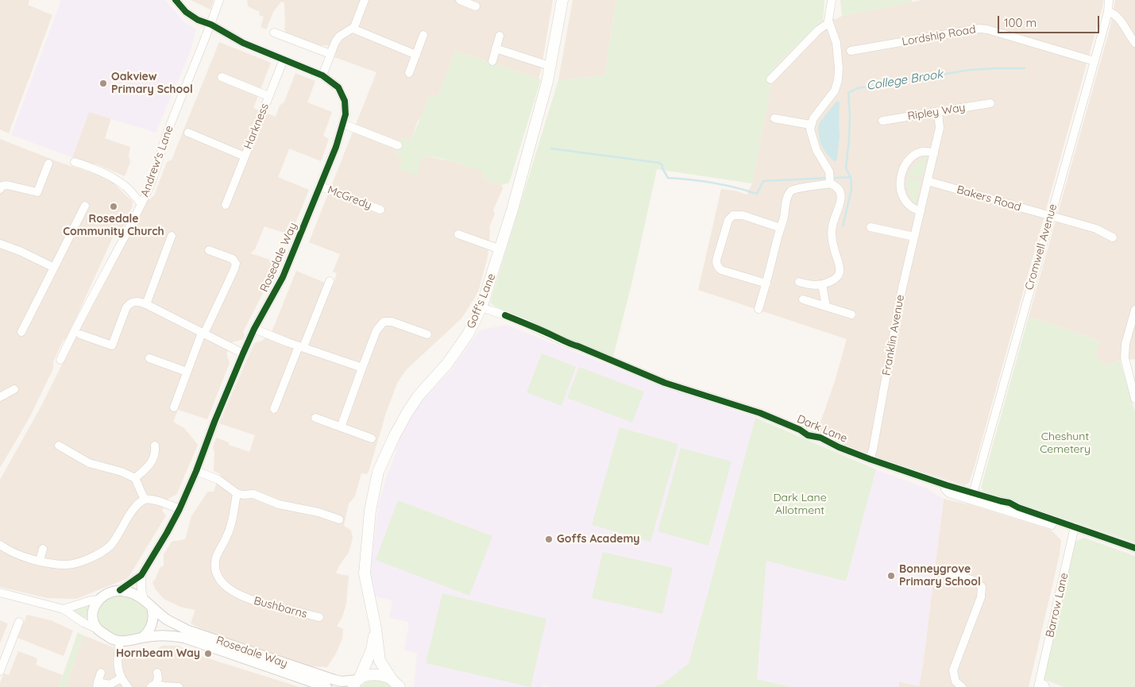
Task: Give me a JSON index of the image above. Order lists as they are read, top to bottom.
{
  "streets": {
    "main road": ["Goff's Lane"],
    "street": [
      "Lordship Road",
      "Ripley Way",
      "Harkness",
      "Andrew's Lane",
      "McGredy",
      "Bakers Road",
      "Cromwell Avenue",
      "Rosedale Way",
      "Franklin Avenue",
      "Dark Lane",
      "Barrow Lane",
      "Bushbarns"
    ]
  },
  "crossings": [
    ["Lordship Road", "Cromwell Avenue"],
    ["Ripley Way", "Franklin Avenue"],
    ["Harkness", "Rosedale Way"],
    ["Andrew's Lane", "Rosedale Way"],
    ["McGredy", "Rosedale Way"],
    ["Bakers Road", "Cromwell Avenue"],
    ["Bakers Road", "Franklin Avenue"],
    ["Cromwell Avenue", "Dark Lane"],
    ["Rosedale Way", "Goff's Lane"],
    ["Goff's Lane", "Dark Lane"],
    ["Franklin Avenue", "Dark Lane"],
    ["Dark Lane", "Barrow Lane"]
  ],
  "water": ["College Brook"],
  "parks": ["Cheshunt Cemetery", "Dark Lane Allotment"],
  "places": [
    "Oakview Primary School",
    "Rosedale Community Church",
    "Goffs Academy",
    "Bonneygrove Primary School",
    "Hornbeam Way"
  ],
  "scale_bar": "100 m"
}
